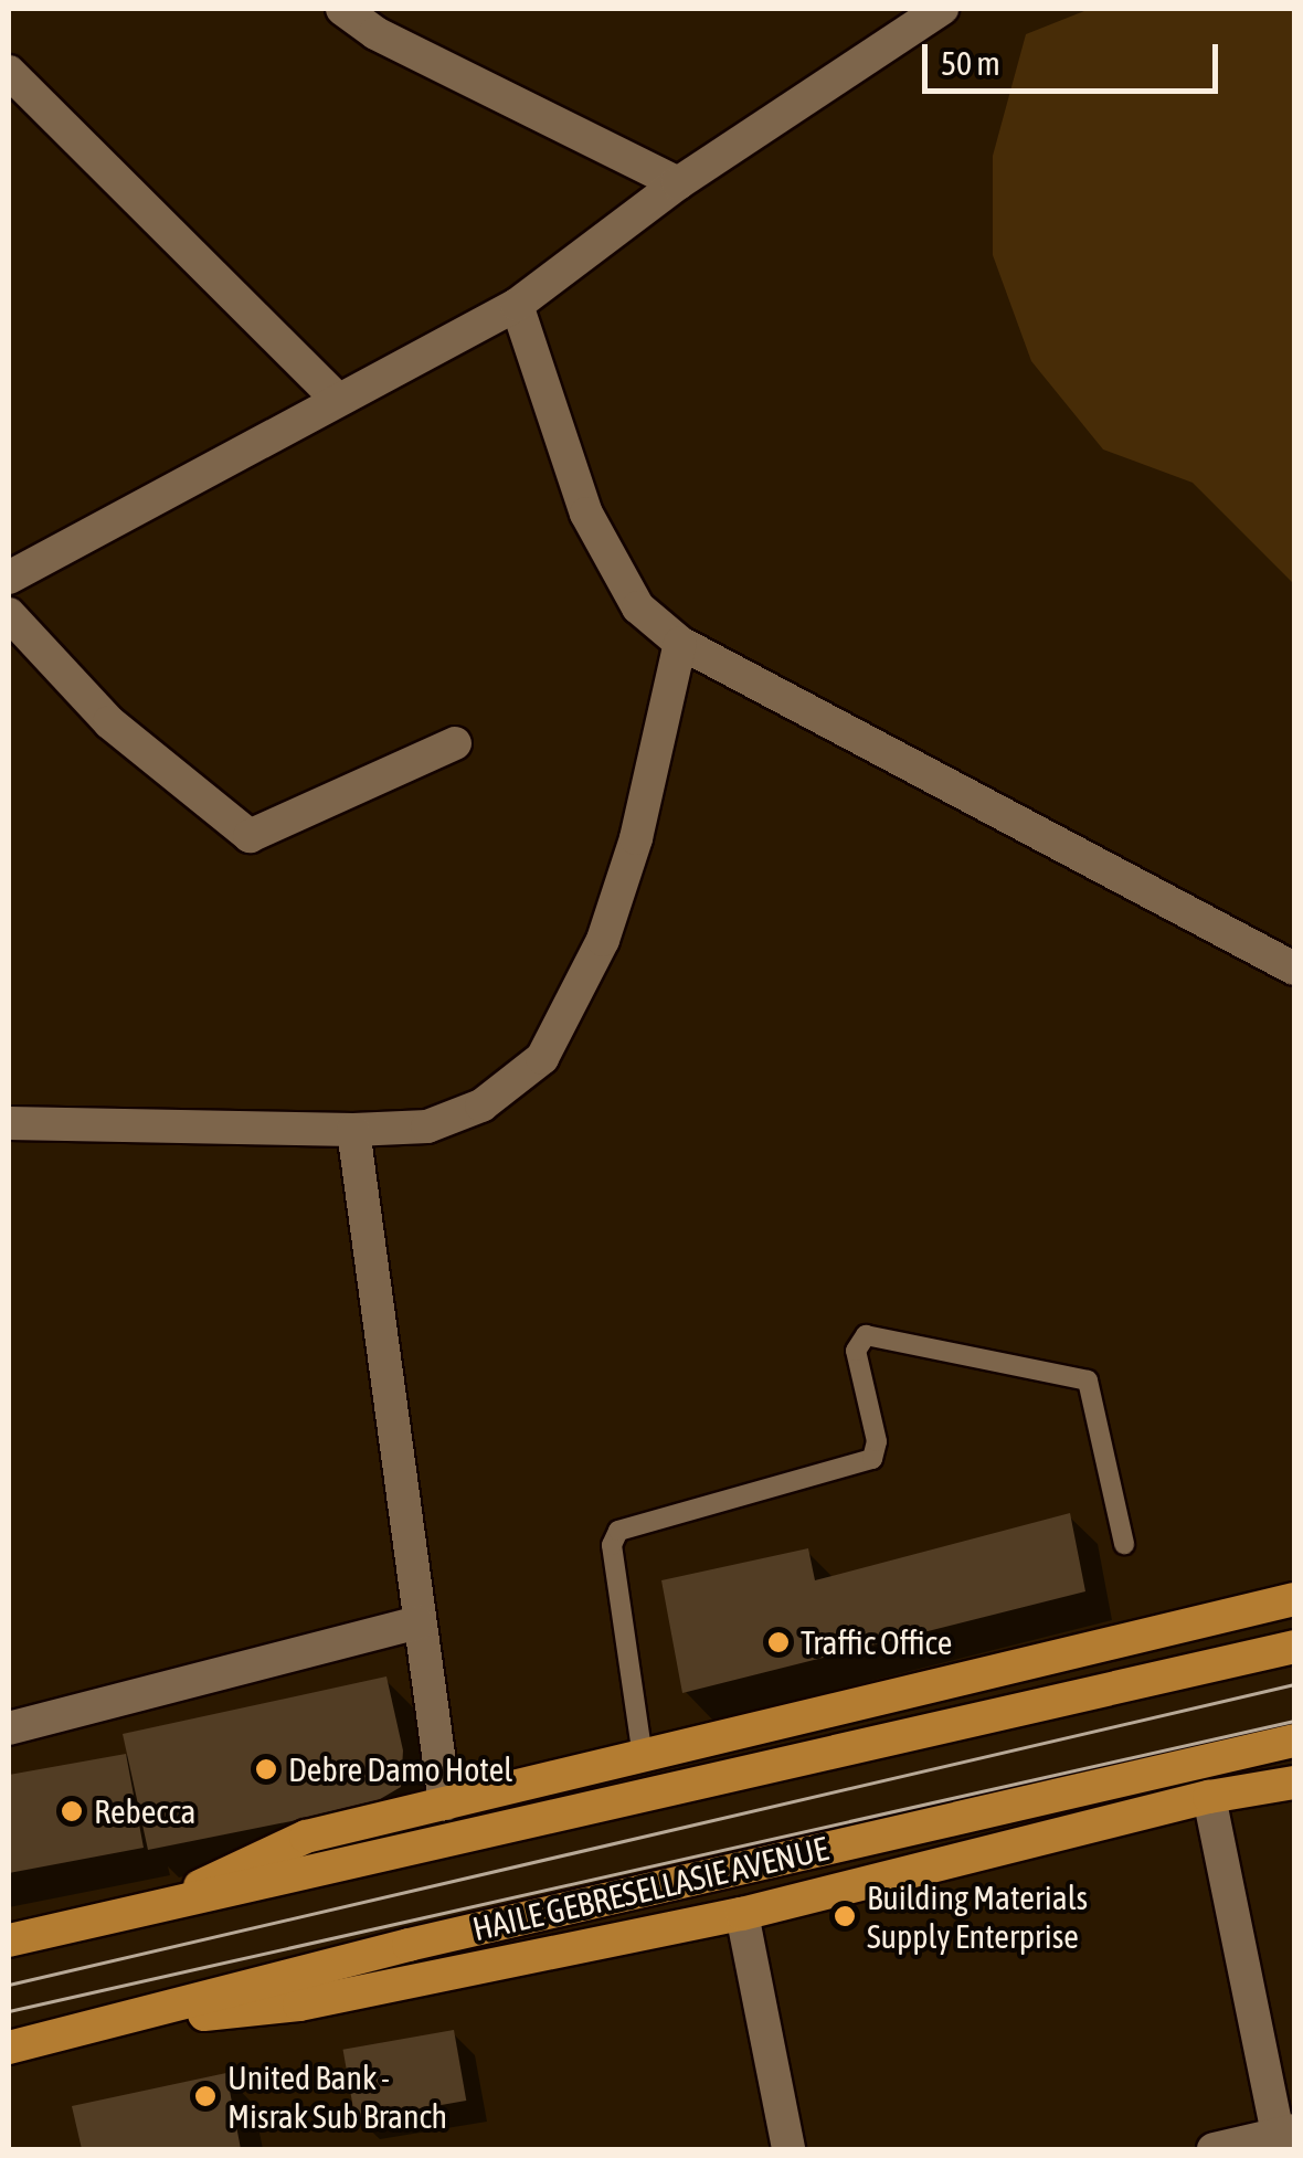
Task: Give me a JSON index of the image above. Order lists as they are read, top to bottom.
{
  "streets": {
    "main road": ["HAILE GEBRESELLASIE AVENUE"]
  },
  "places": [
    "Traffic Office",
    "Debre Damo Hotel",
    "Rebecca",
    "Building Materials Supply Enterprise",
    "United Bank - Misrak Sub Branch"
  ],
  "scale_bar": "50 m"
}
